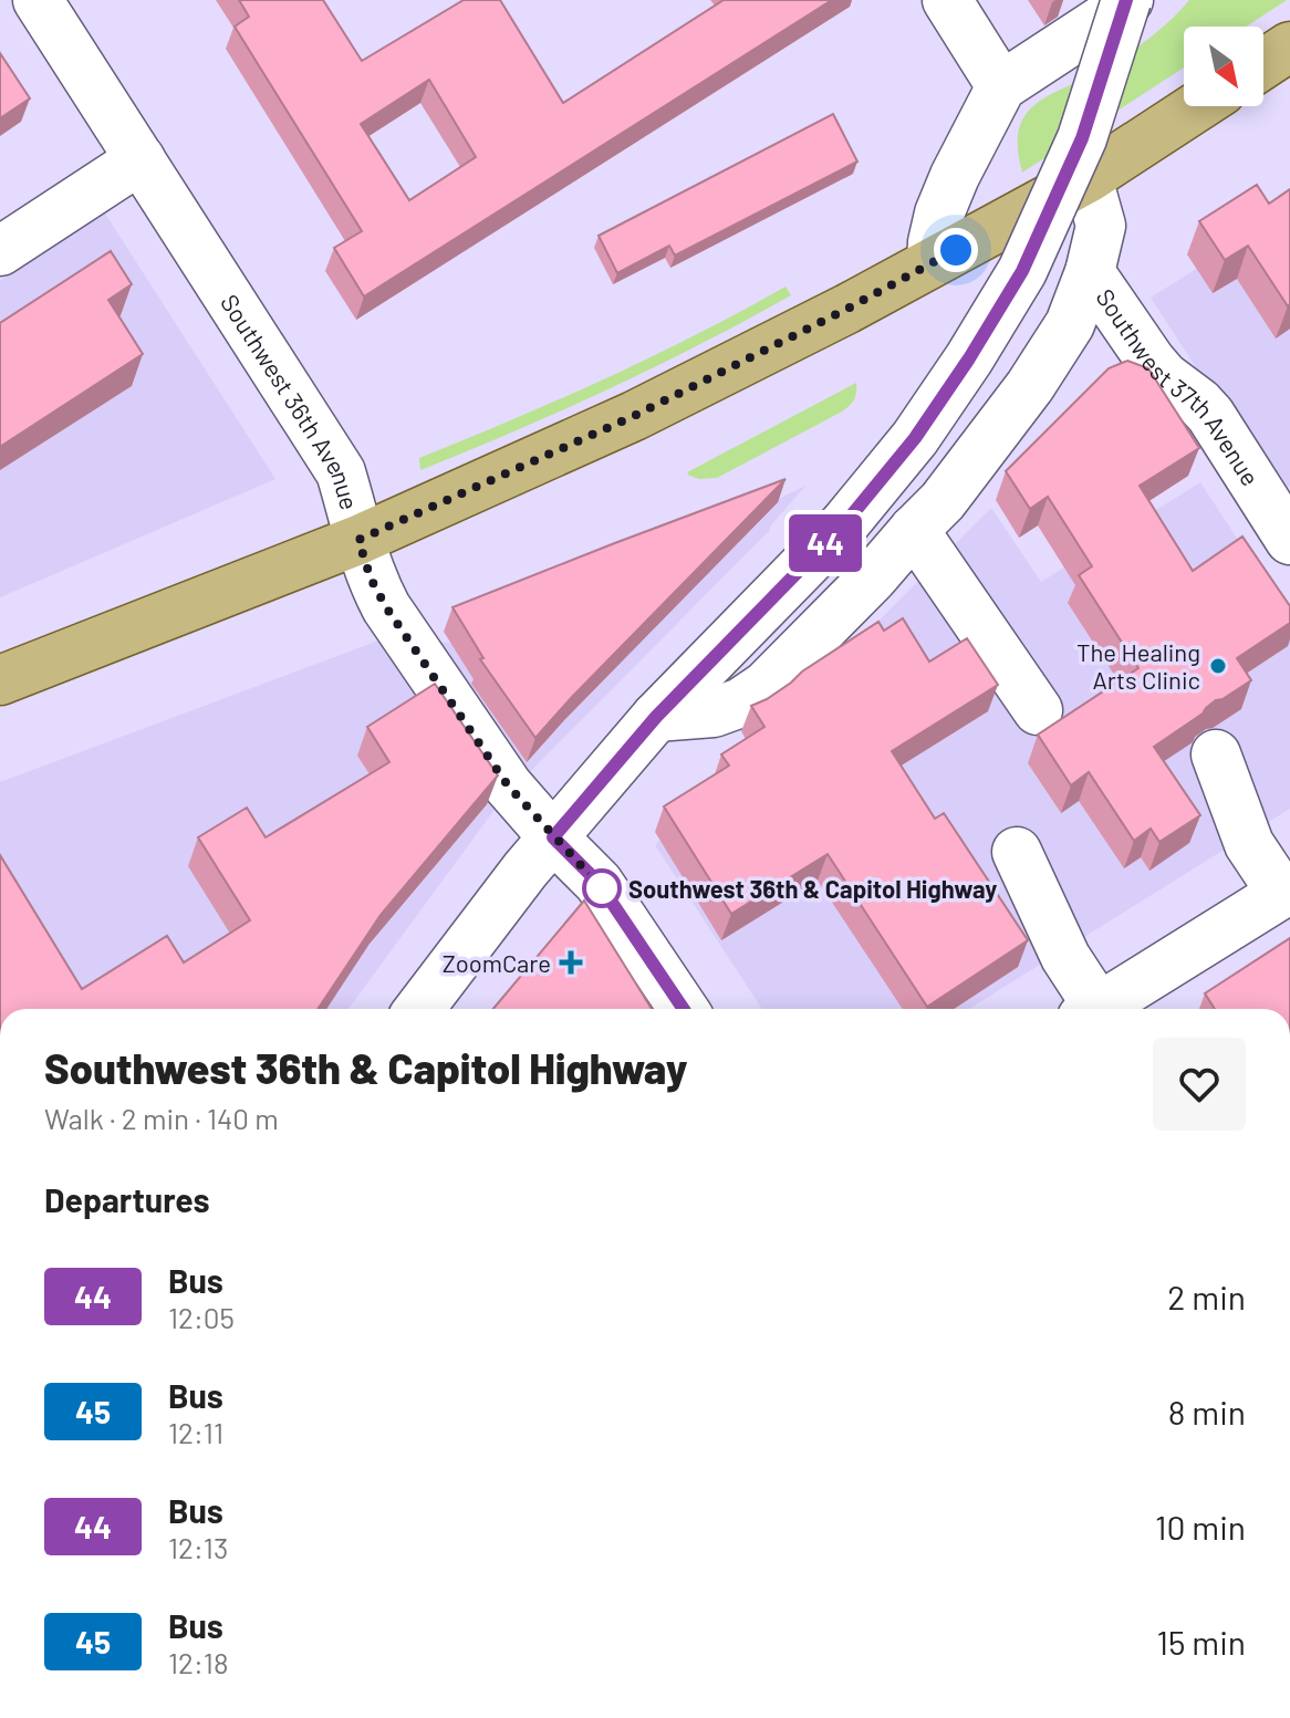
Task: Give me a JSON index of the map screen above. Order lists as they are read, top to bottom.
{
  "streets": {
    "street": ["Southwest 37th Avenue", "Southwest 36th Avenue"]
  },
  "places": {
    "other": ["The Healing Arts Clinic", "Southwest 36th & Capitol Highway"],
    "health": ["ZoomCare"]
  },
  "lines": ["bus line 44"],
  "north": "bottom right",
  "page": {
    "on_map": "44",
    "heading": [
      ["Southwest 36th & Capitol Highway", "Walk · 2 min · 140 m"],
      "Departures"
    ],
    "list": [
      {
        "mark": "44",
        "name": "Bus",
        "note": "12:05",
        "value": "2 min"
      },
      {
        "mark": "45",
        "name": "Bus",
        "note": "12:11",
        "value": "8 min"
      },
      {
        "mark": "44",
        "name": "Bus",
        "note": "12:13",
        "value": "10 min"
      },
      {
        "mark": "45",
        "name": "Bus",
        "note": "12:18",
        "value": "15 min"
      }
    ]
  }
}
